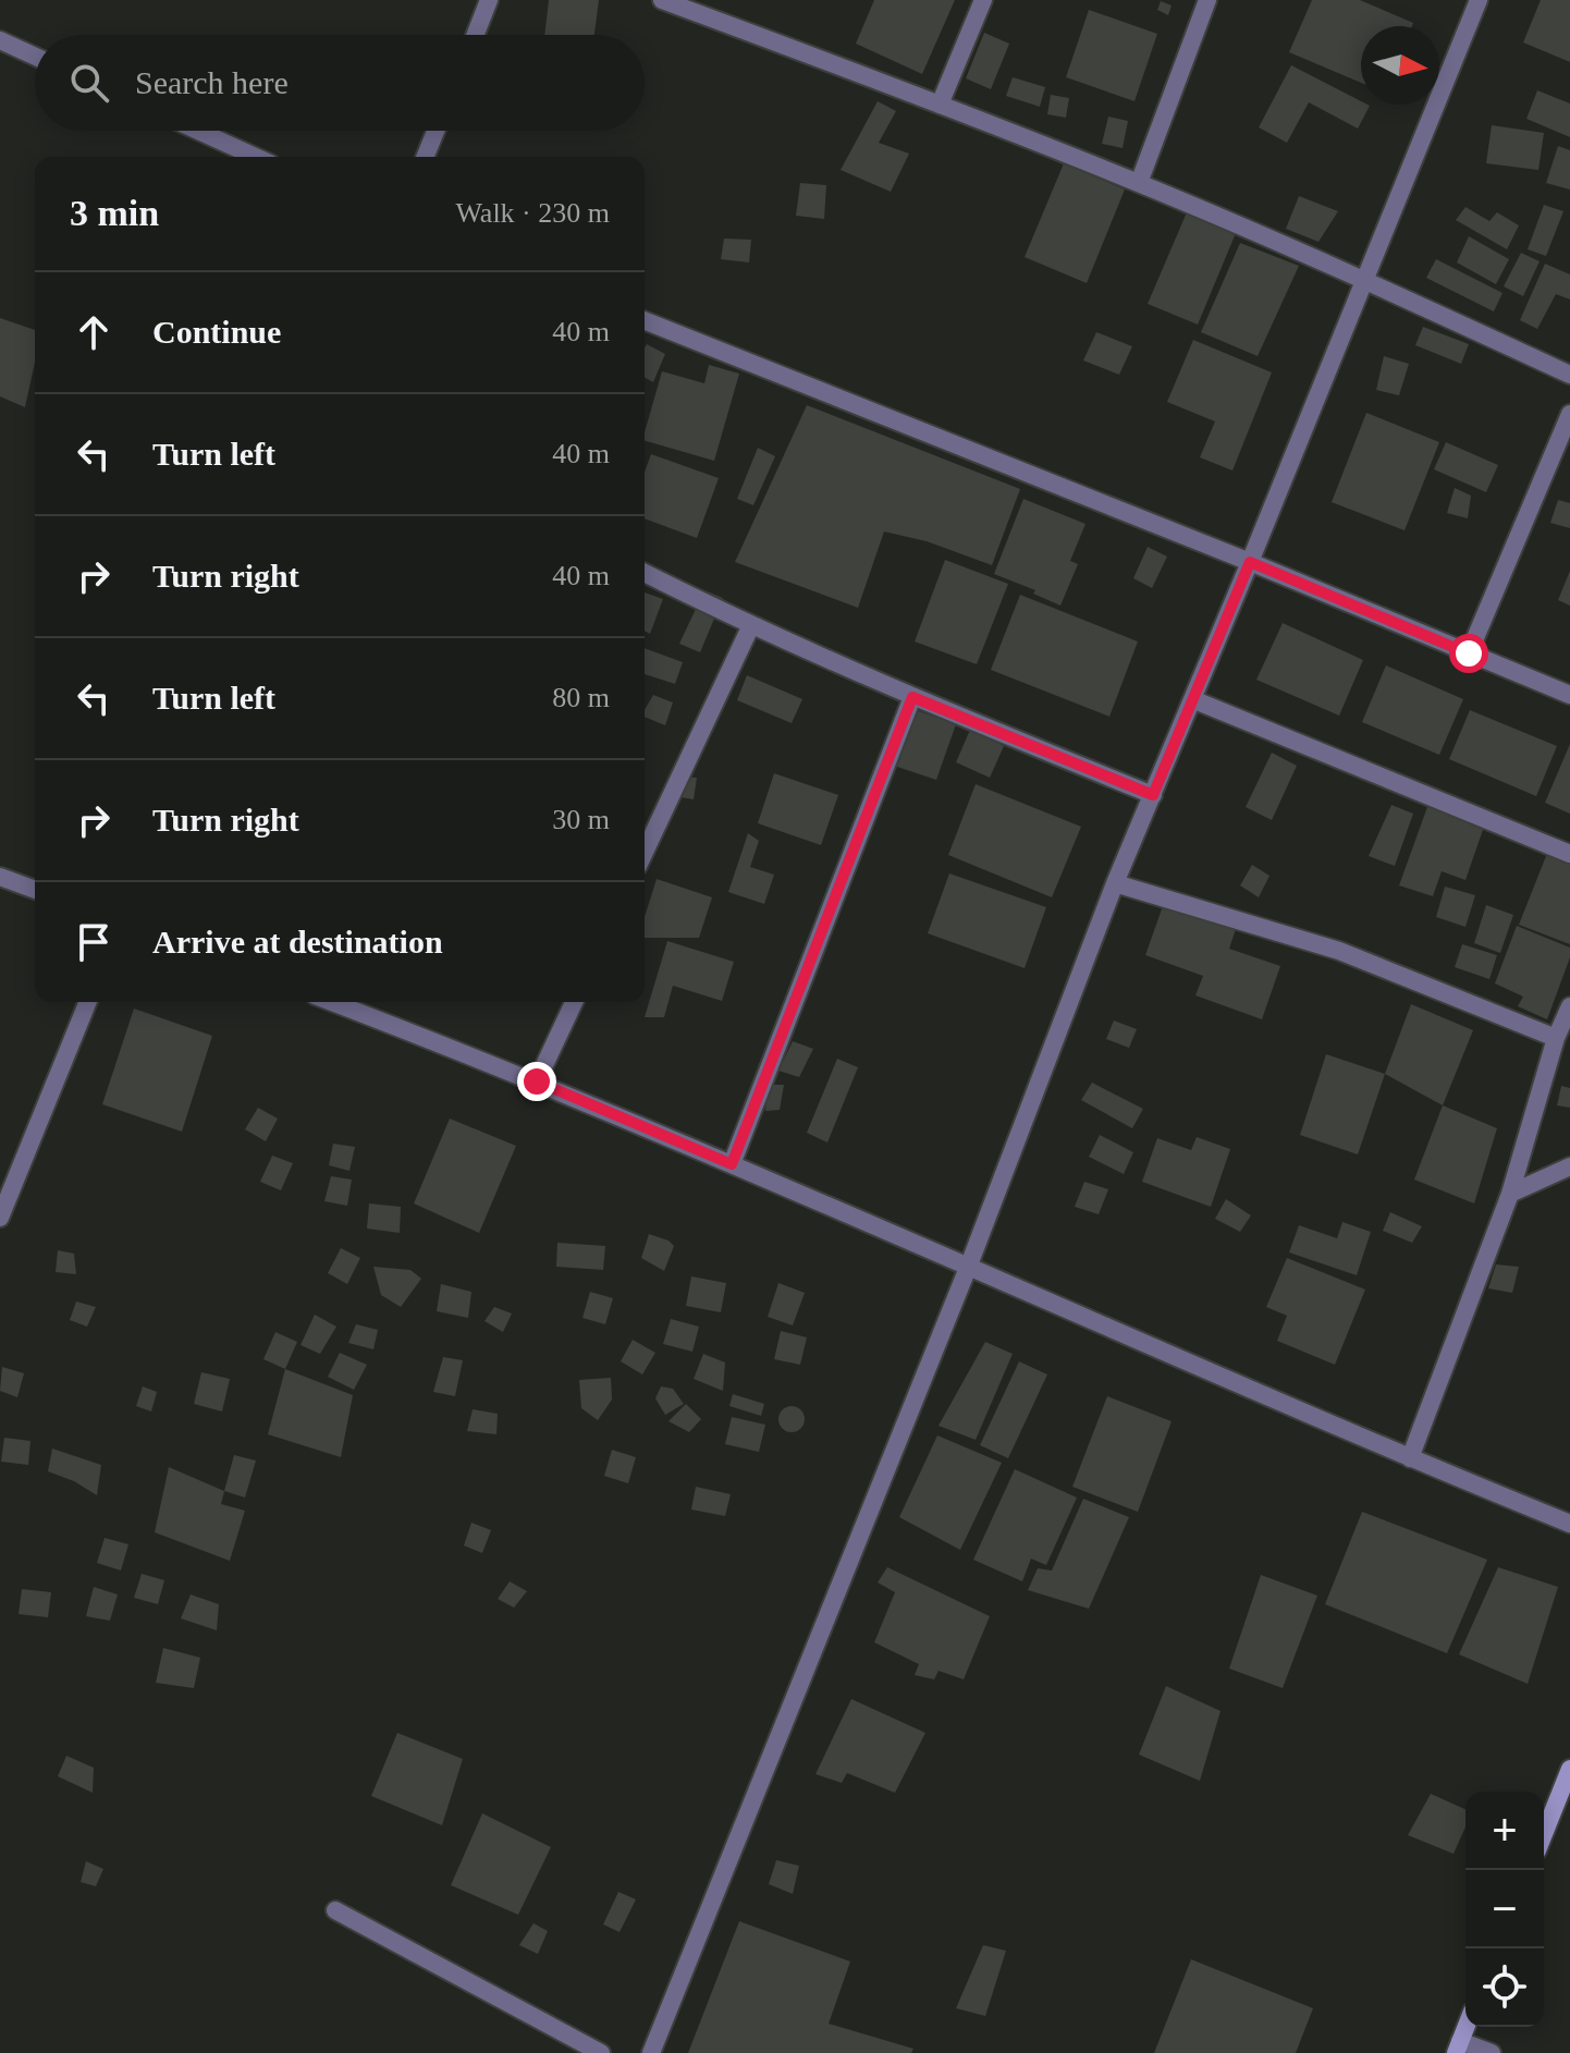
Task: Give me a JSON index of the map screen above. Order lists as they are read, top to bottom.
{
  "north": "right",
  "page": {
    "search": "Search here",
    "heading": ["3 min", "Walk · 230 m"],
    "list": [
      ["Continue", "40 m"],
      ["Turn left", "40 m"],
      ["Turn right", "40 m"],
      ["Turn left", "80 m"],
      ["Turn right", "30 m"],
      "Arrive at destination"
    ],
    "map_buttons": ["+", "−"]
  }
}
